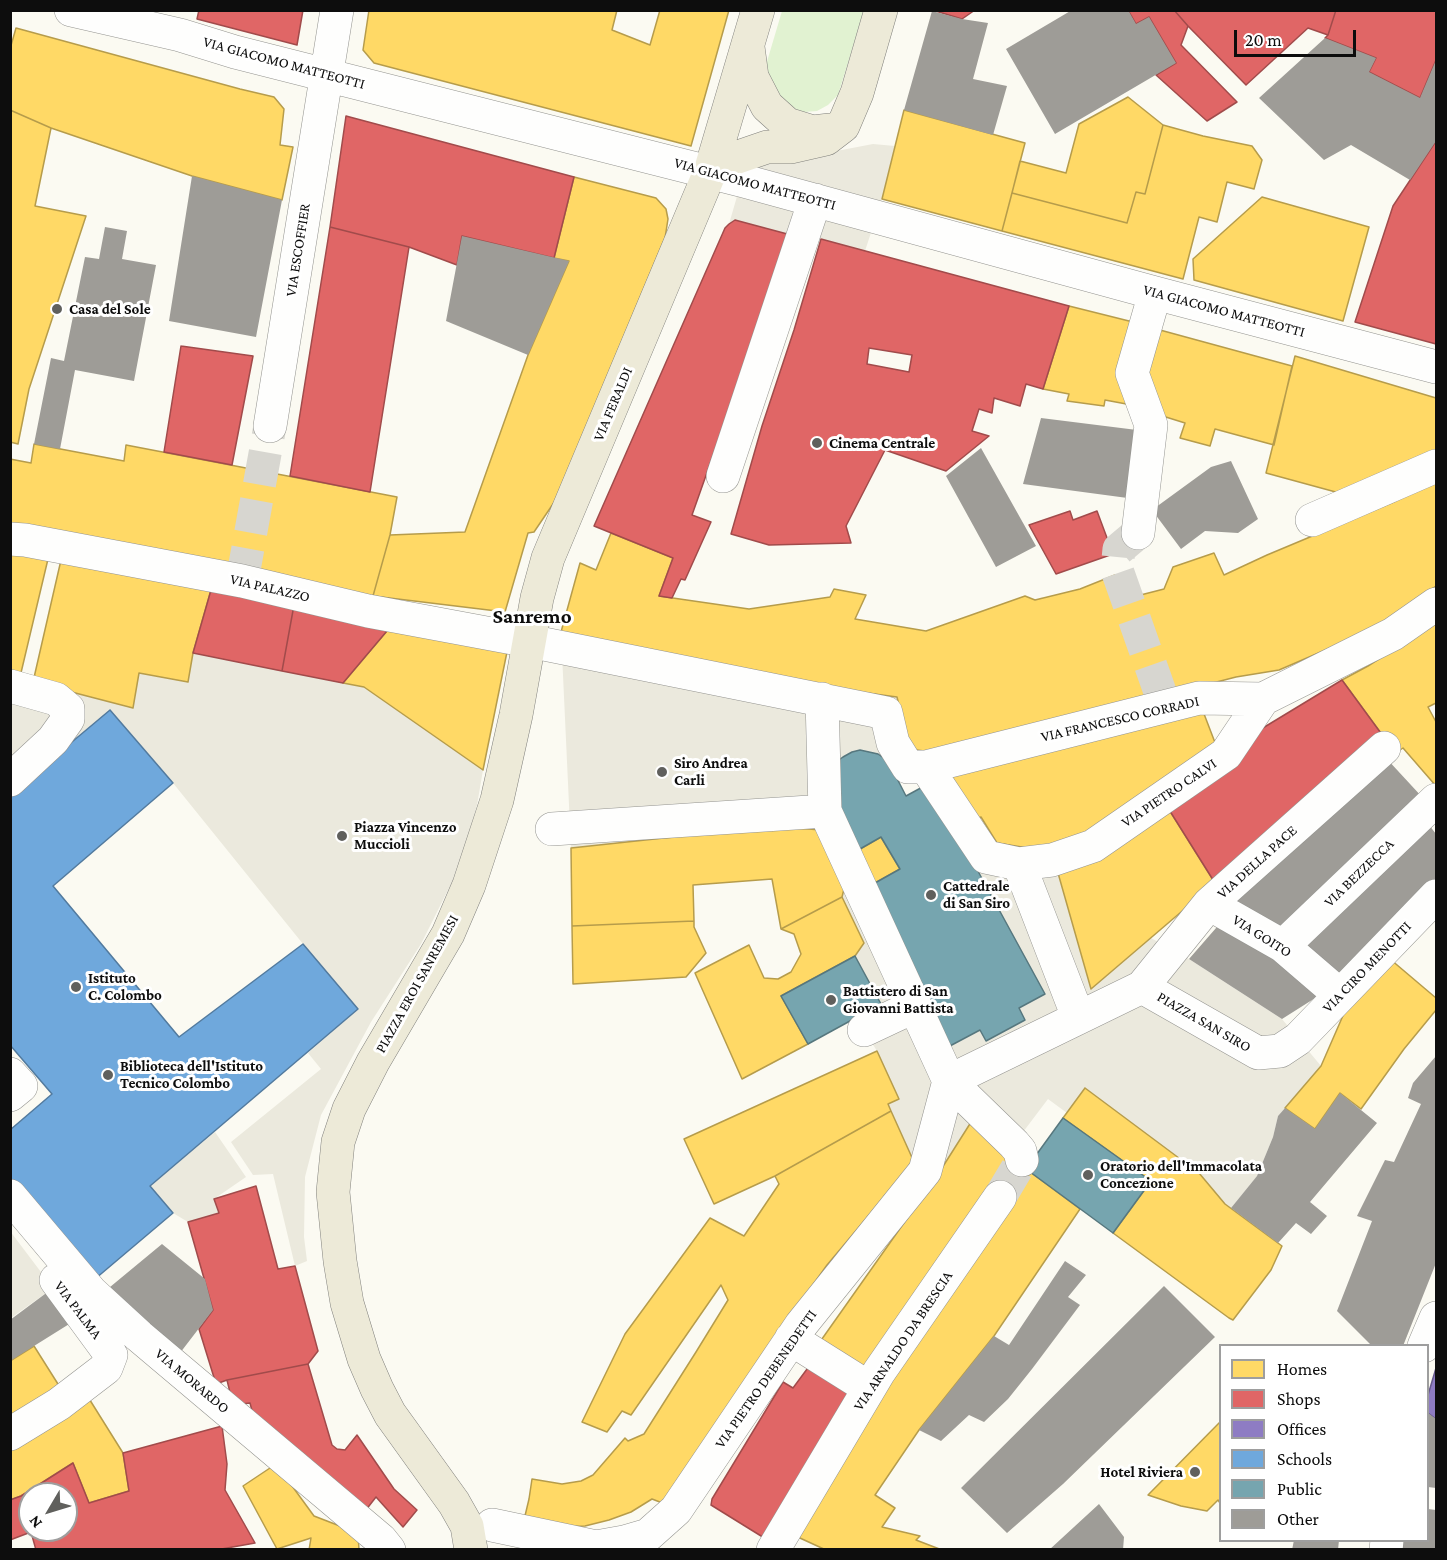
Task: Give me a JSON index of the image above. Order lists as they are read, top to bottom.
{
  "streets": {
    "main road": ["VIA FERALDI", "PIAZZA EROI SANREMESI"],
    "street": [
      "VIA GIACOMO MATTEOTTI",
      "VIA ESCOFFIER",
      "VIA PALAZZO",
      "VIA FRANCESCO CORRADI",
      "VIA PIETRO CALVI",
      "VIA DELLA PACE",
      "VIA BEZZECCA",
      "VIA GOITO",
      "VIA CIRO MENOTTI",
      "PIAZZA SAN SIRO",
      "VIA PALMA",
      "VIA ARNALDO DA BRESCIA",
      "VIA PIETRO DEBENEDETTI",
      "VIA MORARDO"
    ]
  },
  "crossings": [
    ["VIA GIACOMO MATTEOTTI", "VIA ESCOFFIER"],
    ["VIA GIACOMO MATTEOTTI", "VIA FERALDI"],
    ["VIA FERALDI", "VIA PALAZZO"],
    ["VIA FERALDI", "PIAZZA EROI SANREMESI"],
    ["VIA PALAZZO", "PIAZZA EROI SANREMESI"],
    ["VIA FRANCESCO CORRADI", "VIA PIETRO CALVI"],
    ["VIA DELLA PACE", "VIA GOITO"],
    ["VIA DELLA PACE", "PIAZZA SAN SIRO"],
    ["VIA BEZZECCA", "VIA GOITO"],
    ["VIA GOITO", "VIA CIRO MENOTTI"],
    ["VIA CIRO MENOTTI", "PIAZZA SAN SIRO"],
    ["PIAZZA EROI SANREMESI", "VIA PIETRO DEBENEDETTI"],
    ["PIAZZA SAN SIRO", "VIA PIETRO DEBENEDETTI"]
  ],
  "districts": ["Sanremo"],
  "places": [
    "Casa del Sole",
    "Cinema Centrale",
    "Siro Andrea Carli",
    "Piazza Vincenzo Muccioli",
    "Cattedrale di San Siro",
    "Istituto C. Colombo",
    "Battistero di San Giovanni Battista",
    "Biblioteca dell'Istituto Tecnico Colombo",
    "Oratorio dell'Immacolata Concezione",
    "Hotel Riviera"
  ],
  "legend": [
    "Homes",
    "Shops",
    "Offices",
    "Schools",
    "Public",
    "Other"
  ],
  "scale_bar": "20 m",
  "north": "bottom left"
}
